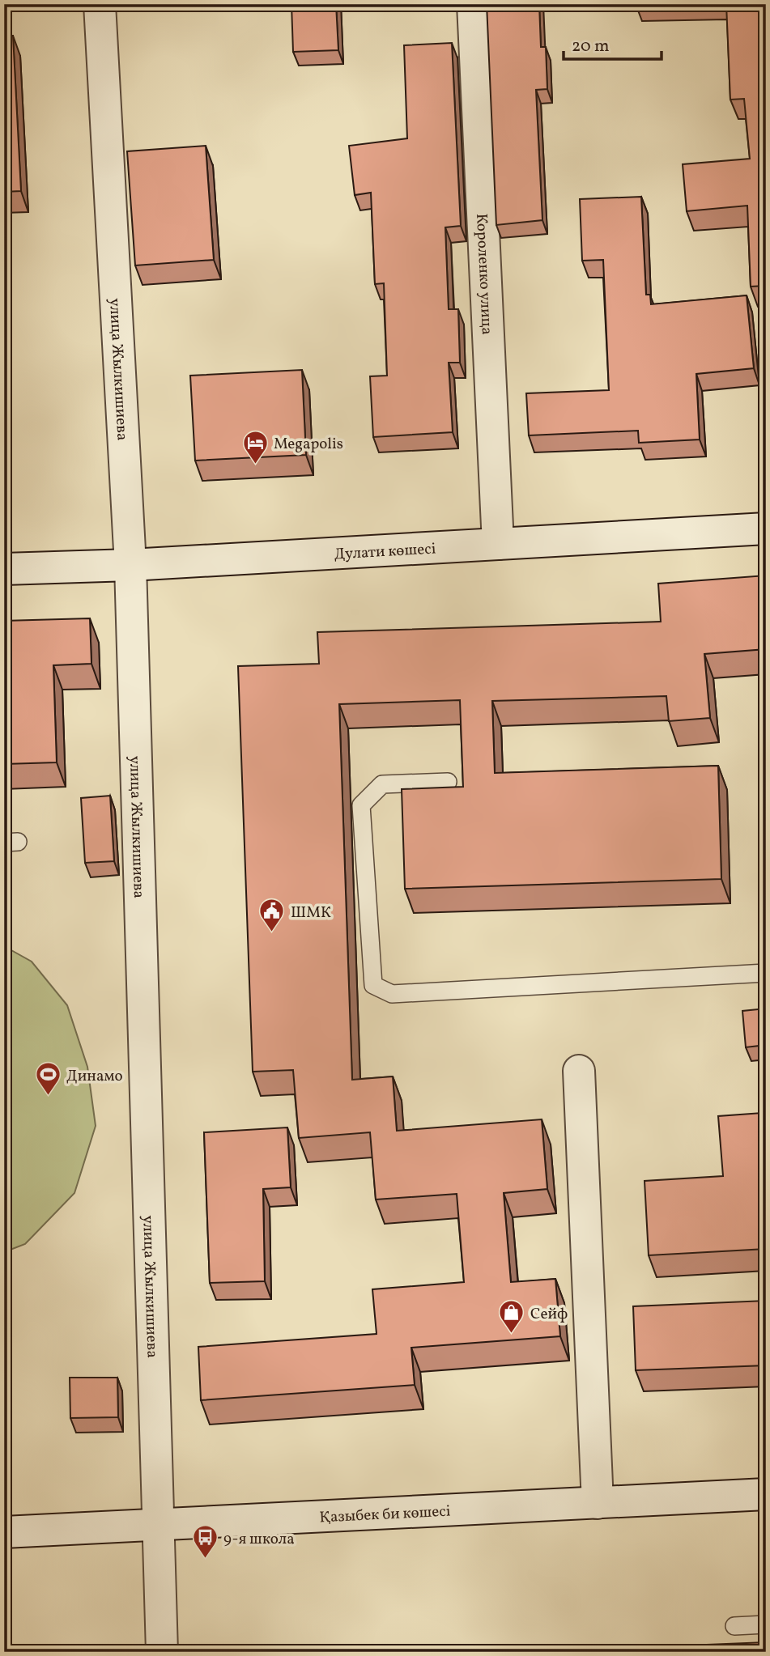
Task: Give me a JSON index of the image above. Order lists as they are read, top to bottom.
{
  "streets": {
    "street": [
      "Короленко улица",
      "улица Жылкишиева",
      "Дулати көшесі",
      "Қазыбек би көшесі"
    ]
  },
  "crossings": [
    ["Короленко улица", "Дулати көшесі"],
    ["улица Жылкишиева", "Дулати көшесі"],
    ["улица Жылкишиева", "Қазыбек би көшесі"]
  ],
  "places": {
    "hotel": ["Megapolis"],
    "public building": ["ШМК"],
    "sports": ["Динамо"],
    "shop": ["Сейф"],
    "bus stop": ["9-я школа"]
  },
  "scale_bar": "20 m"
}
